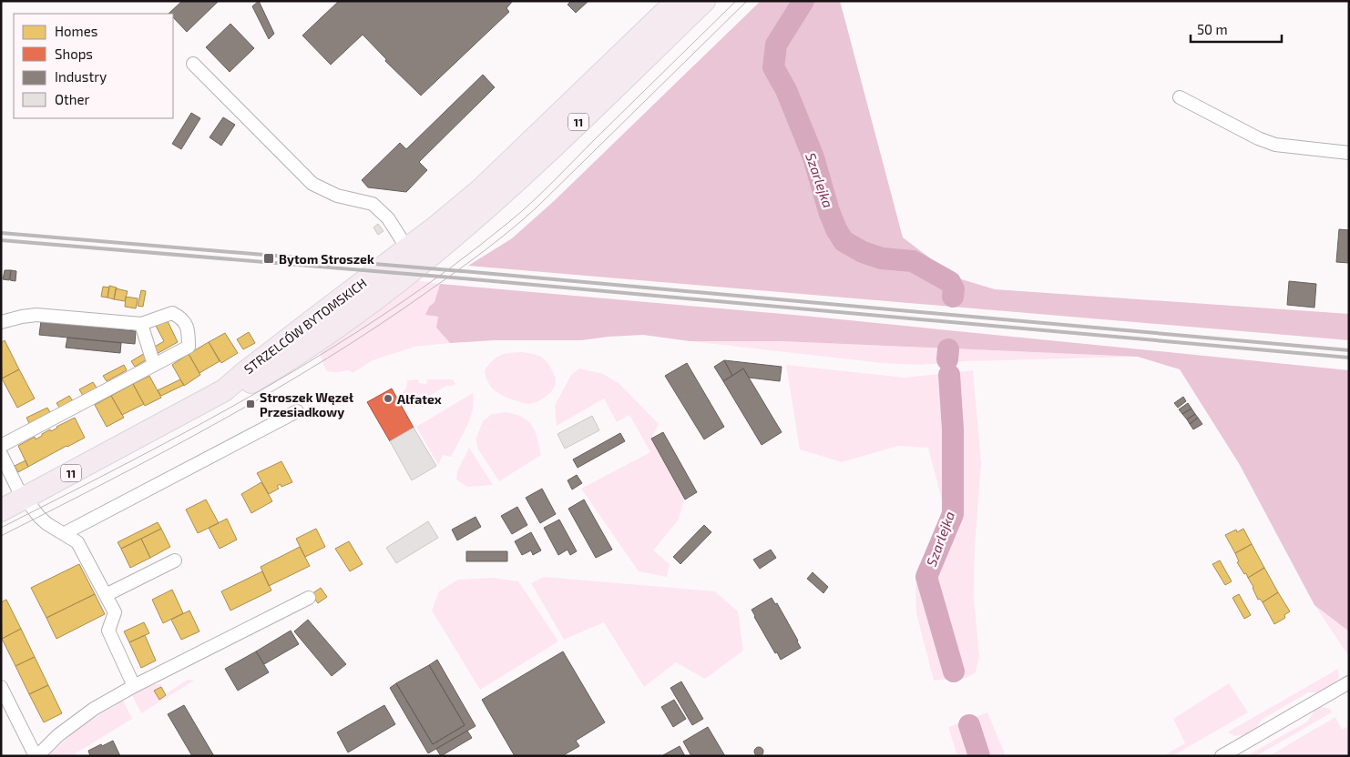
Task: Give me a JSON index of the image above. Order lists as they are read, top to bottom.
{
  "streets": {
    "highway": ["11", "STRZELCÓW BYTOMSKICH"]
  },
  "crossings": [
    ["11", "STRZELCÓW BYTOMSKICH"]
  ],
  "water": ["Szarlejka"],
  "places": {
    "transit": ["Bytom Stroszek", "Stroszek Węzeł Przesiadkowy"],
    "other": ["Alfatex"]
  },
  "legend": [
    "Homes",
    "Shops",
    "Industry",
    "Other"
  ],
  "scale_bar": "50 m"
}
